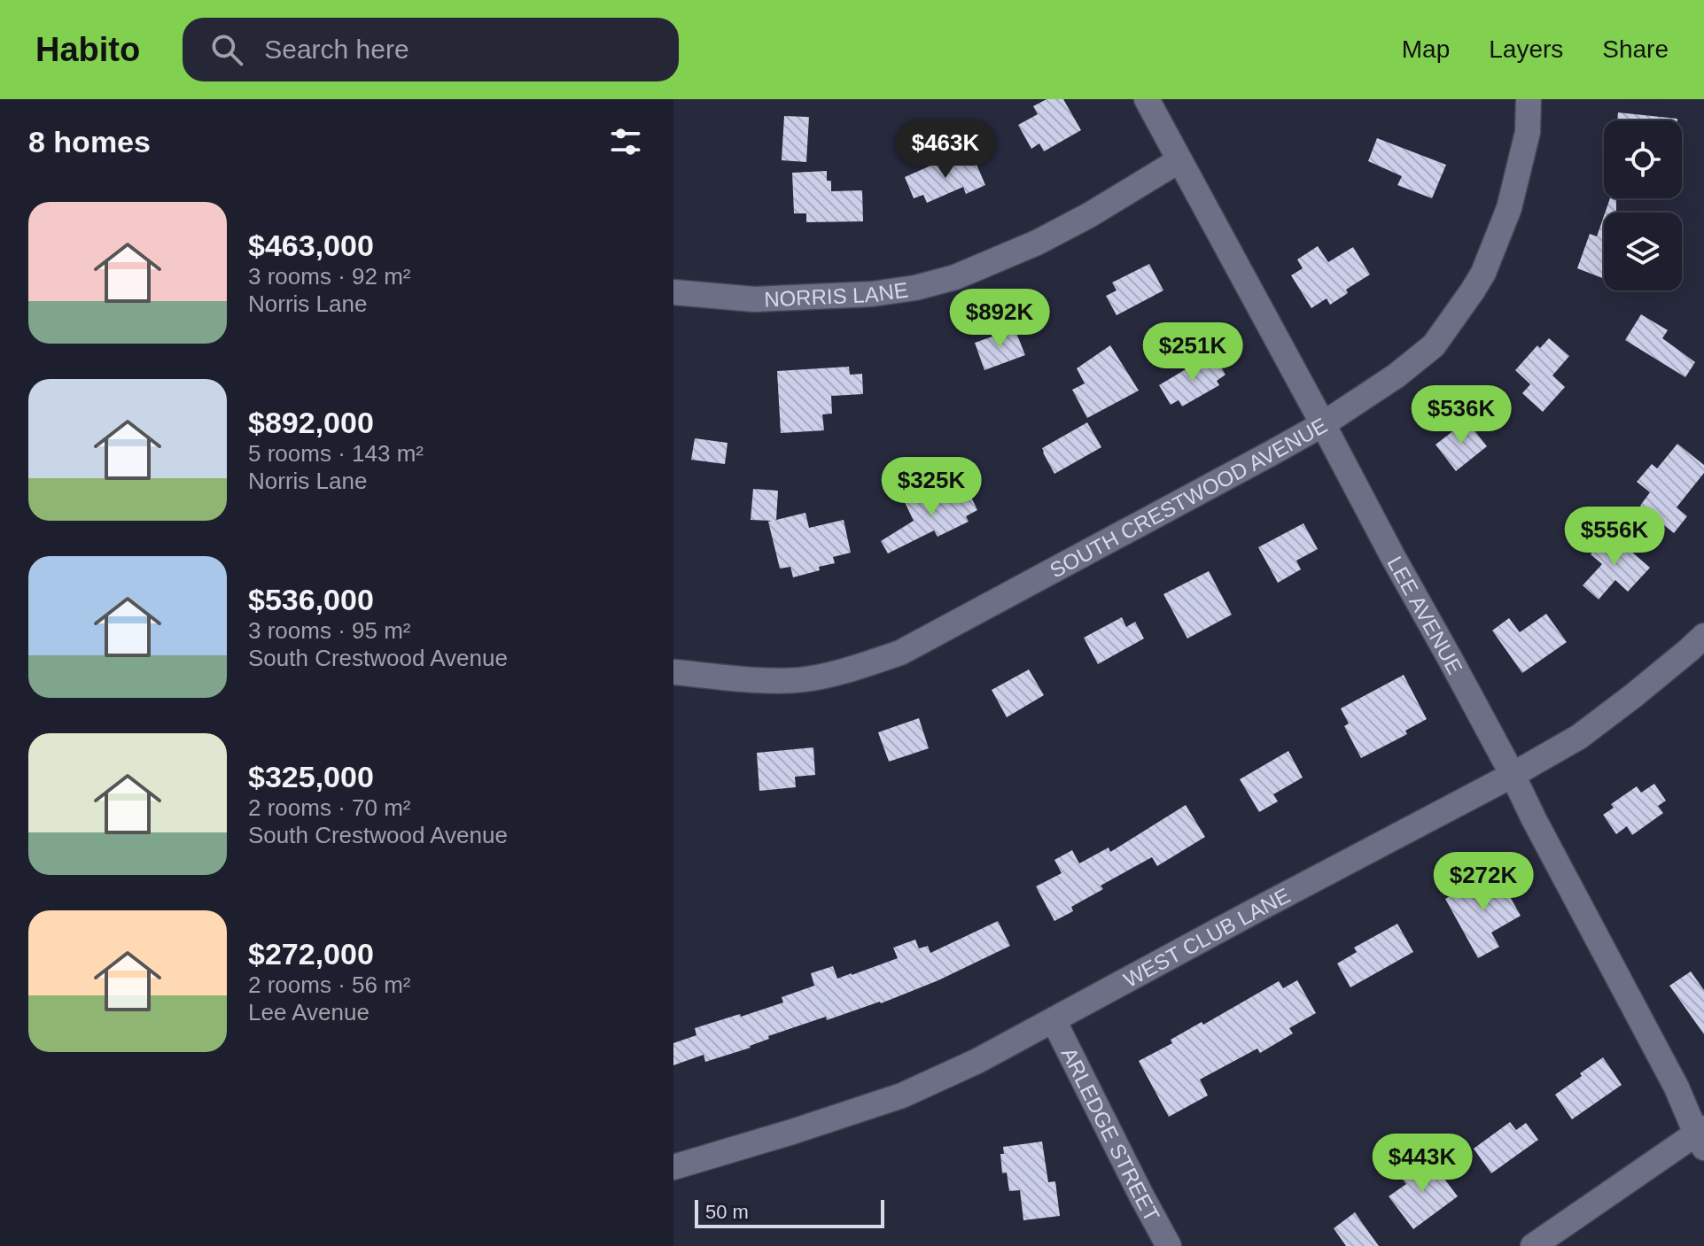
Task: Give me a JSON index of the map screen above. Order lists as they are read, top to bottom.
{
  "streets": {
    "street": [
      "NORRIS LANE",
      "SOUTH CRESTWOOD AVENUE",
      "LEE AVENUE",
      "WEST CLUB LANE",
      "ARLEDGE STREET"
    ]
  },
  "crossings": [
    ["NORRIS LANE", "LEE AVENUE"],
    ["SOUTH CRESTWOOD AVENUE", "LEE AVENUE"],
    ["LEE AVENUE", "WEST CLUB LANE"],
    ["WEST CLUB LANE", "ARLEDGE STREET"]
  ],
  "scale_bar": "50 m",
  "page": {
    "header": "Habito",
    "search": "Search here",
    "nav": ["Map", "Layers", "Share"],
    "heading": "8 homes",
    "price": [
      "$463K",
      "$892K",
      "$251K",
      "$536K",
      "$325K",
      "$556K",
      "$272K",
      "$443K"
    ],
    "list": [
      {
        "name": "$463,000",
        "note": "3 rooms · 92 m² · Norris Lane"
      },
      {
        "name": "$892,000",
        "note": "5 rooms · 143 m² · Norris Lane"
      },
      {
        "name": "$536,000",
        "note": "3 rooms · 95 m² · South Crestwood Avenue"
      },
      {
        "name": "$325,000",
        "note": "2 rooms · 70 m² · South Crestwood Avenue"
      },
      {
        "name": "$272,000",
        "note": "2 rooms · 56 m² · Lee Avenue"
      }
    ],
    "scale": "50 m"
  }
}
